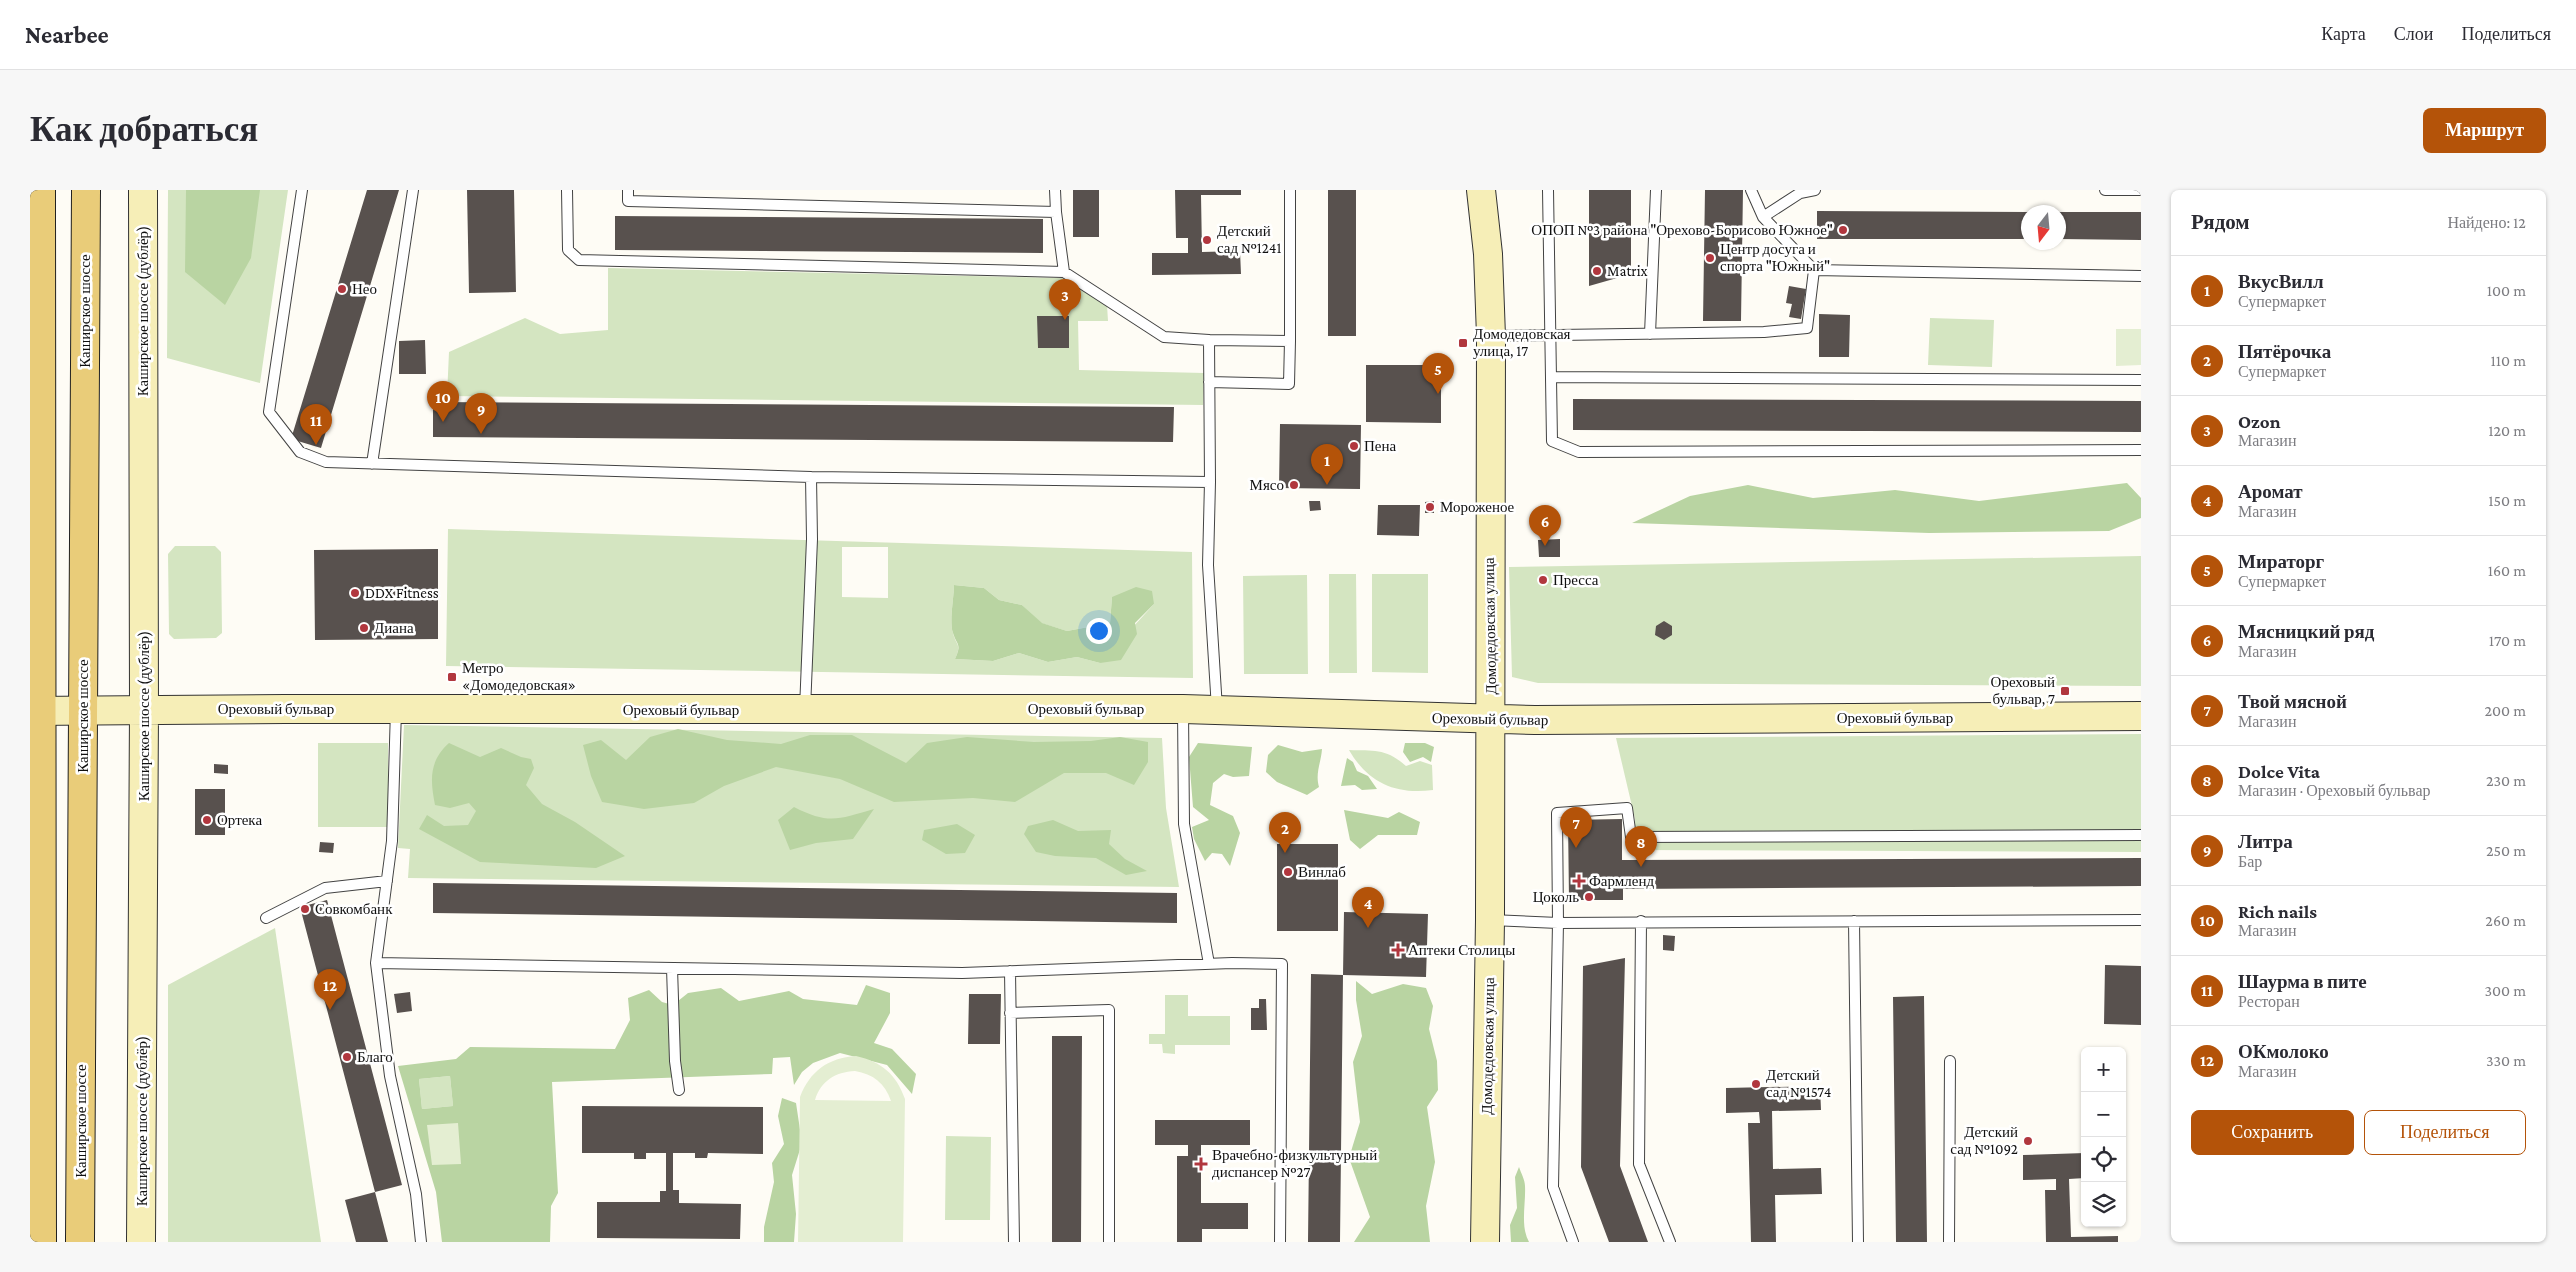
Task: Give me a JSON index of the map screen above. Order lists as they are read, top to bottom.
{
  "streets": {
    "main road": [
      "Каширское шоссе",
      "Каширское шоссе (дублёр)",
      "Домодедовская улица",
      "Ореховый бульвар"
    ]
  },
  "crossings": [
    ["Каширское шоссе", "Ореховый бульвар"],
    ["Каширское шоссе (дублёр)", "Ореховый бульвар"],
    ["Домодедовская улица", "Ореховый бульвар"]
  ],
  "places": {
    "other": [
      "ОПОП №3 района \"Орехово-Борисово Южное\"",
      "Детский сад №1241",
      "Центр досуга и спорта \"Южный\"",
      "Matrix",
      "Нео",
      "Пена",
      "Мясо",
      "Мороженое",
      "Пресса",
      "DDX Fitness",
      "Диана",
      "Ортека",
      "Винлаб",
      "Цоколь",
      "Совкомбанк",
      "Благо",
      "Детский сад №1574",
      "Детский сад №1092"
    ],
    "transit": ["Домодедовская улица, 17", "Метро «Домодедовская»", "Ореховый бульвар, 7"],
    "health": ["Фармленд", "Аптеки Столицы", "Врачебно-физкультурный диспансер №27"]
  },
  "north": "bottom",
  "page": {
    "header": "Nearbee",
    "nav": ["Карта", "Слои", "Поделиться"],
    "buttons": [
      "Маршрут",
      ["Сохранить", "Поделиться"]
    ],
    "title": "Как добраться",
    "heading": ["Рядом", "Найдено: 12"],
    "list": [
      {
        "mark": "1",
        "name": "ВкусВилл",
        "note": "Супермаркет",
        "value": "100 m"
      },
      {
        "mark": "2",
        "name": "Пятёрочка",
        "note": "Супермаркет",
        "value": "110 m"
      },
      {
        "mark": "3",
        "name": "Ozon",
        "note": "Магазин",
        "value": "120 m"
      },
      {
        "mark": "4",
        "name": "Аромат",
        "note": "Магазин",
        "value": "150 m"
      },
      {
        "mark": "5",
        "name": "Мираторг",
        "note": "Супермаркет",
        "value": "160 m"
      },
      {
        "mark": "6",
        "name": "Мясницкий ряд",
        "note": "Магазин",
        "value": "170 m"
      },
      {
        "mark": "7",
        "name": "Твой мясной",
        "note": "Магазин",
        "value": "200 m"
      },
      {
        "mark": "8",
        "name": "Dolce Vita",
        "note": "Магазин · Ореховый бульвар",
        "value": "230 m"
      },
      {
        "mark": "9",
        "name": "Литра",
        "note": "Бар",
        "value": "250 m"
      },
      {
        "mark": "10",
        "name": "Rich nails",
        "note": "Магазин",
        "value": "260 m"
      },
      {
        "mark": "11",
        "name": "Шаурма в пите",
        "note": "Ресторан",
        "value": "300 m"
      },
      {
        "mark": "12",
        "name": "ОКмолоко",
        "note": "Магазин",
        "value": "330 m"
      }
    ],
    "pins": [
      "3",
      "5",
      "10",
      "9",
      "11",
      "1",
      "6",
      "7",
      "2",
      "8",
      "4",
      "12"
    ],
    "map_buttons": ["+", "−"]
  }
}
